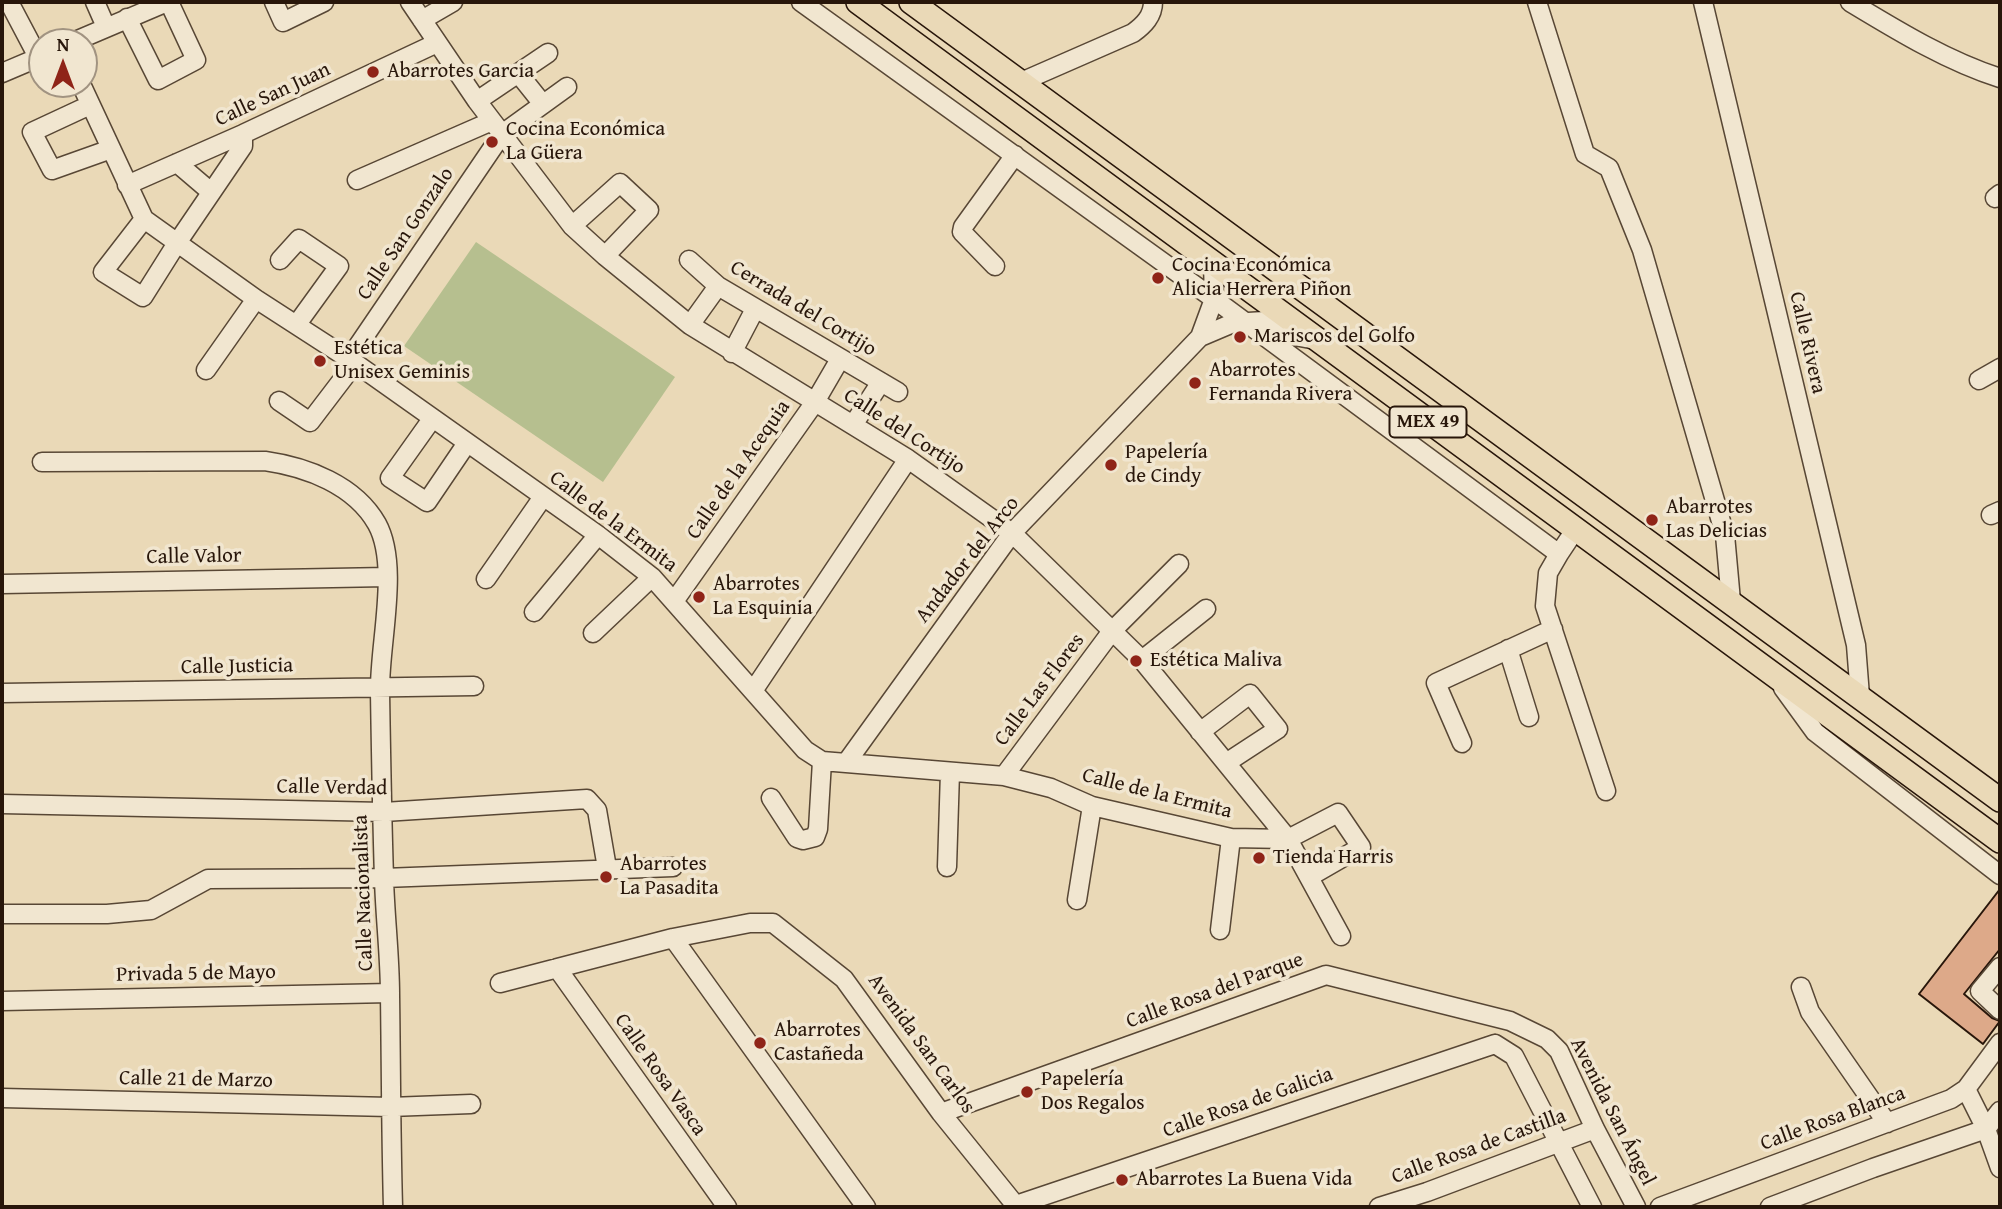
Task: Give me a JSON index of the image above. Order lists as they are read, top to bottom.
{
  "streets": {
    "main road": ["MEX 49"],
    "street": [
      "Calle San Juan",
      "Calle San Gonzalo",
      "Cerrada del Cortijo",
      "Calle Rivera",
      "Calle del Cortijo",
      "Calle de la Acequia",
      "Calle de la Ermita",
      "Calle Valor",
      "Andador del Arco",
      "Calle Justicia",
      "Calle Las Flores",
      "Calle Verdad",
      "Calle Nacionalista",
      "Privada 5 de Mayo",
      "Calle Rosa del Parque",
      "Avenida San Carlos",
      "Calle Rosa Vasca",
      "Calle 21 de Marzo",
      "Calle Rosa de Galicia",
      "Avenida San Ángel",
      "Calle Rosa Blanca",
      "Calle Rosa de Castilla"
    ]
  },
  "crossings": [
    ["Calle San Juan", "Calle del Cortijo"],
    ["Calle San Juan", "Calle de la Ermita"],
    ["Calle San Gonzalo", "Calle del Cortijo"],
    ["Calle San Gonzalo", "Calle de la Ermita"],
    ["Cerrada del Cortijo", "Calle de la Acequia"],
    ["Calle Rivera", "MEX 49"],
    ["MEX 49", "Andador del Arco"],
    ["Calle del Cortijo", "Calle de la Acequia"],
    ["Calle del Cortijo", "Calle de la Ermita"],
    ["Calle del Cortijo", "Andador del Arco"],
    ["Calle del Cortijo", "Calle Las Flores"],
    ["Calle de la Acequia", "Calle de la Ermita"],
    ["Calle de la Ermita", "Andador del Arco"],
    ["Calle de la Ermita", "Calle Las Flores"],
    ["Calle Valor", "Calle Nacionalista"],
    ["Calle Justicia", "Calle Nacionalista"],
    ["Calle Verdad", "Calle Nacionalista"],
    ["Calle Nacionalista", "Privada 5 de Mayo"],
    ["Calle Nacionalista", "Calle 21 de Marzo"],
    ["Calle Rosa del Parque", "Avenida San Carlos"],
    ["Calle Rosa del Parque", "Avenida San Ángel"],
    ["Avenida San Carlos", "Calle Rosa de Galicia"],
    ["Avenida San Ángel", "Calle Rosa de Castilla"]
  ],
  "places": [
    "Abarrotes Garcia",
    "Cocina Económica La Güera",
    "Cocina Económica Alicia Herrera Piñon",
    "Mariscos del Golfo",
    "Estética Unisex Geminis",
    "Abarrotes Fernanda Rivera",
    "Papelería de Cindy",
    "Abarrotes Las Delicias",
    "Abarrotes La Esquinia",
    "Estética Maliva",
    "Tienda Harris",
    "Abarrotes La Pasadita",
    "Abarrotes Castañeda",
    "Papelería Dos Regalos",
    "Abarrotes La Buena Vida"
  ],
  "north": "top"
}
